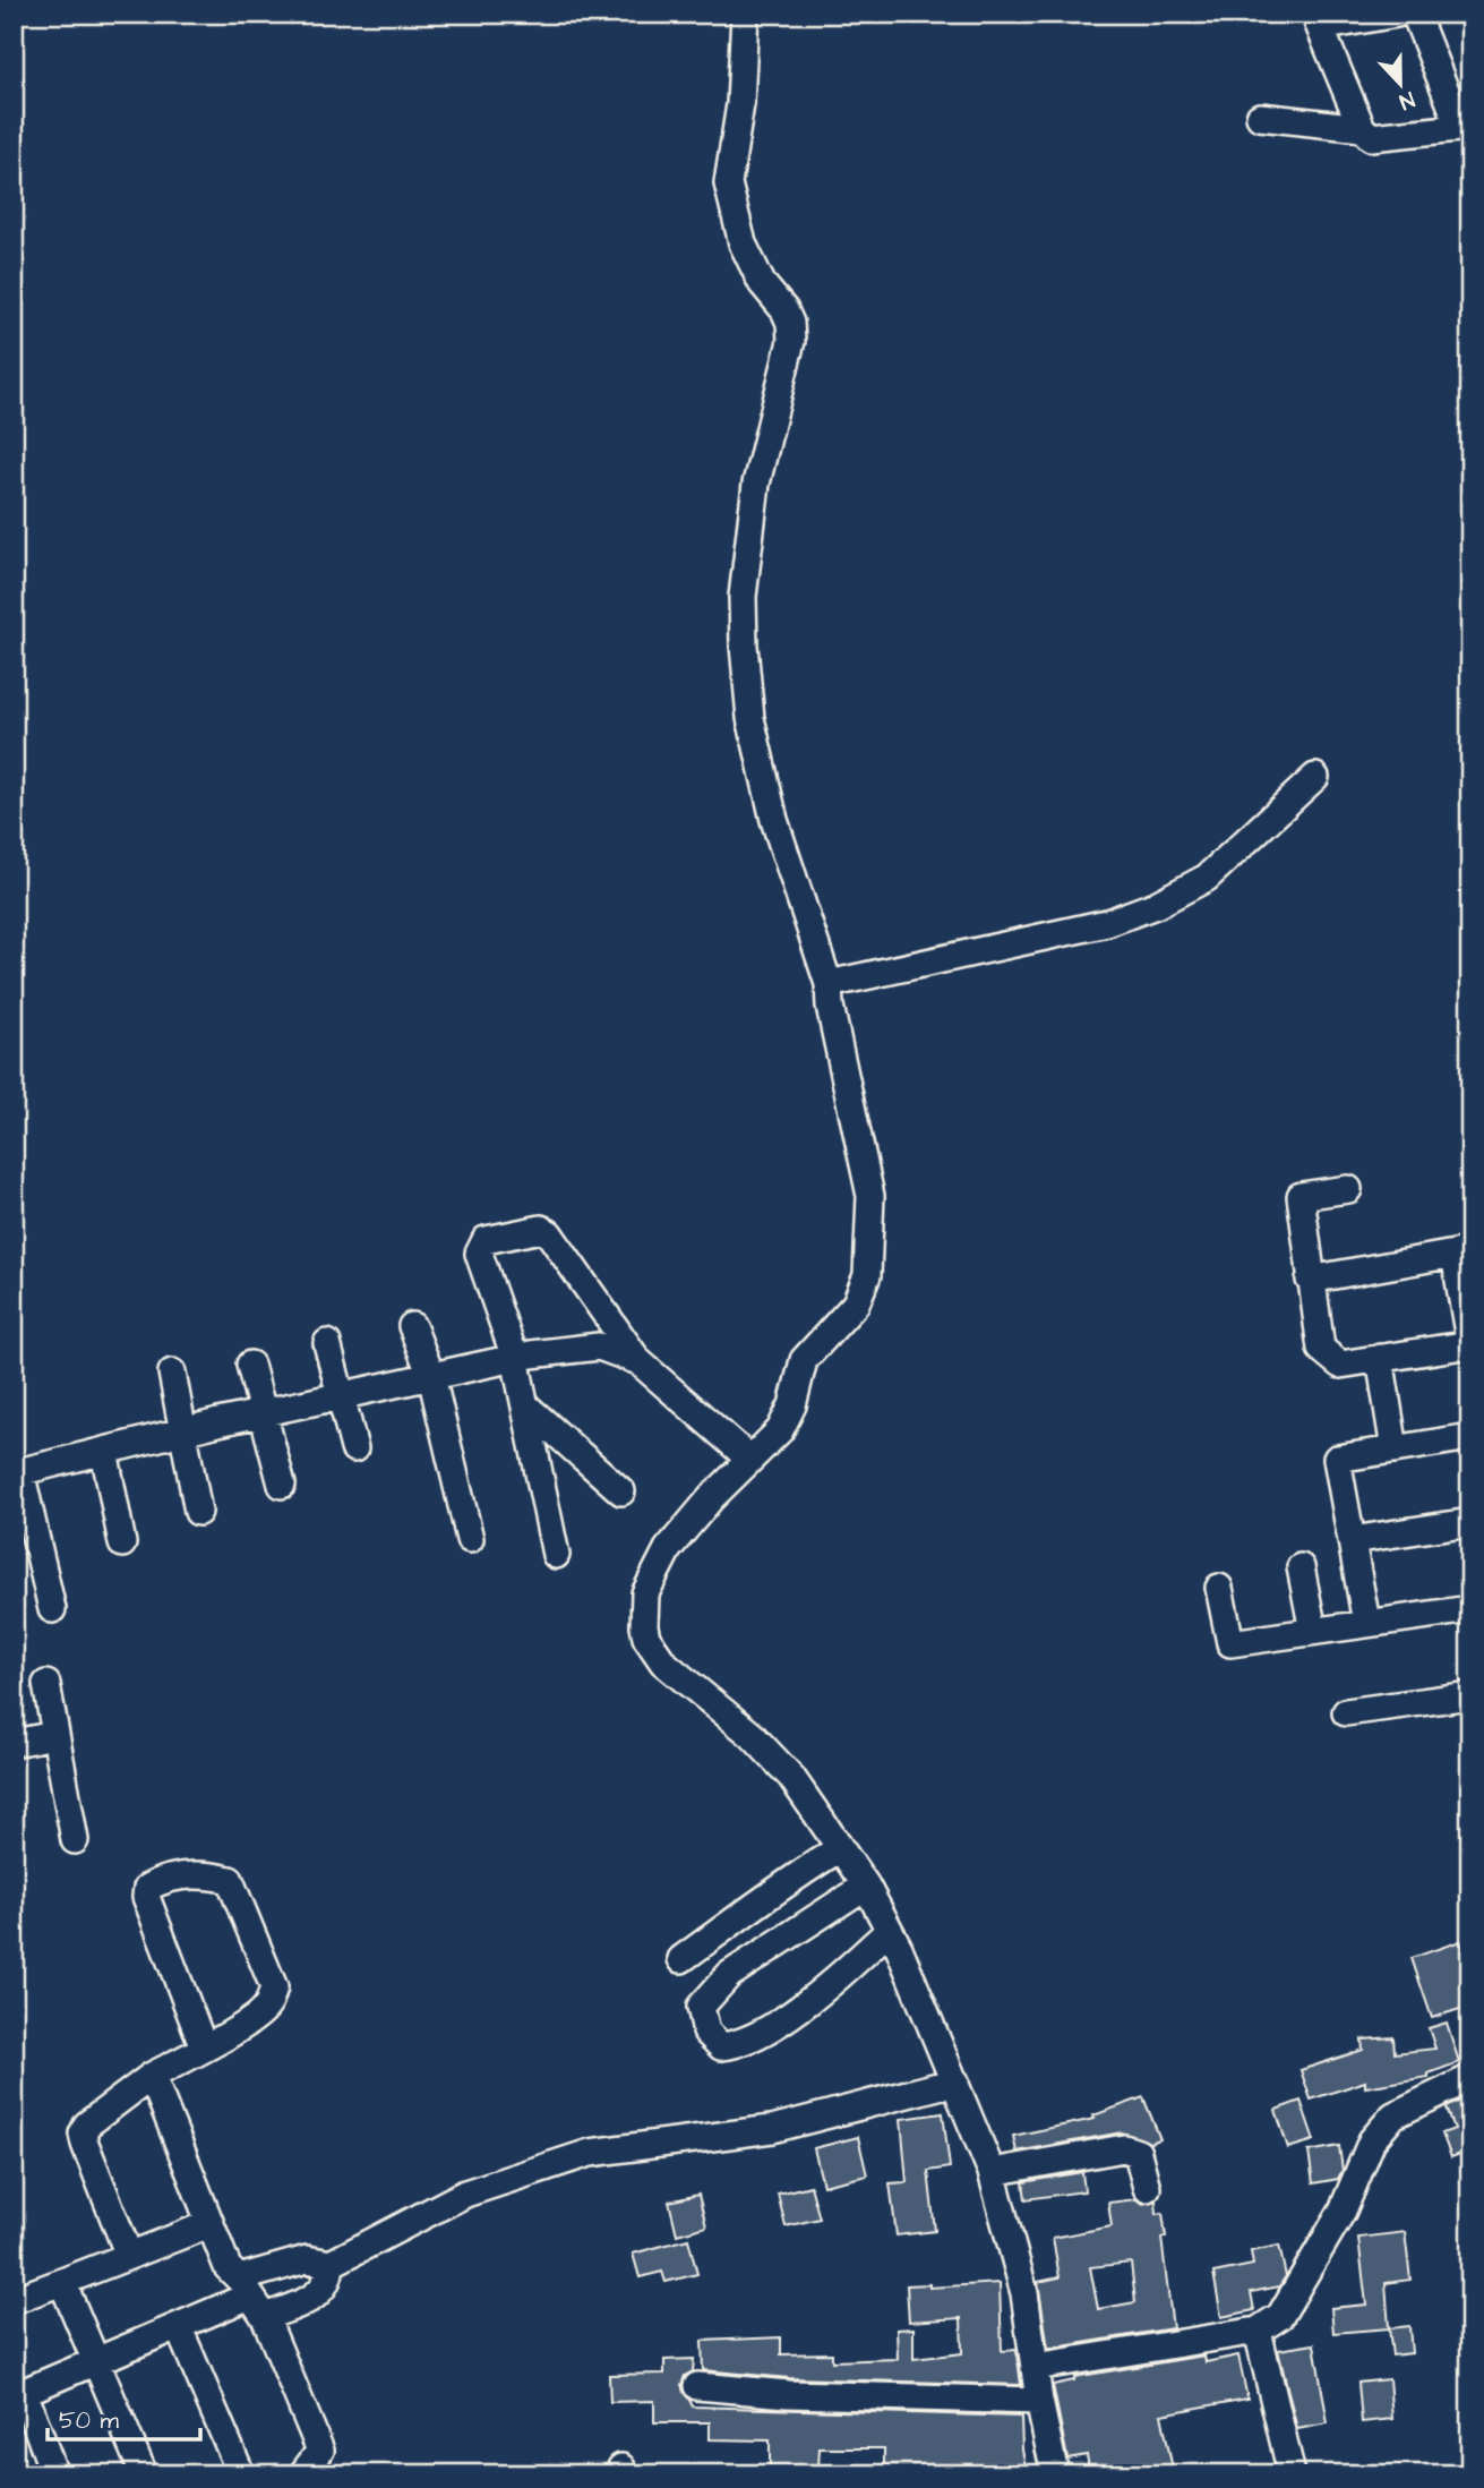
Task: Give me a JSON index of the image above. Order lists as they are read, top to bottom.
{
  "scale_bar": "50 m",
  "north": "bottom"
}
